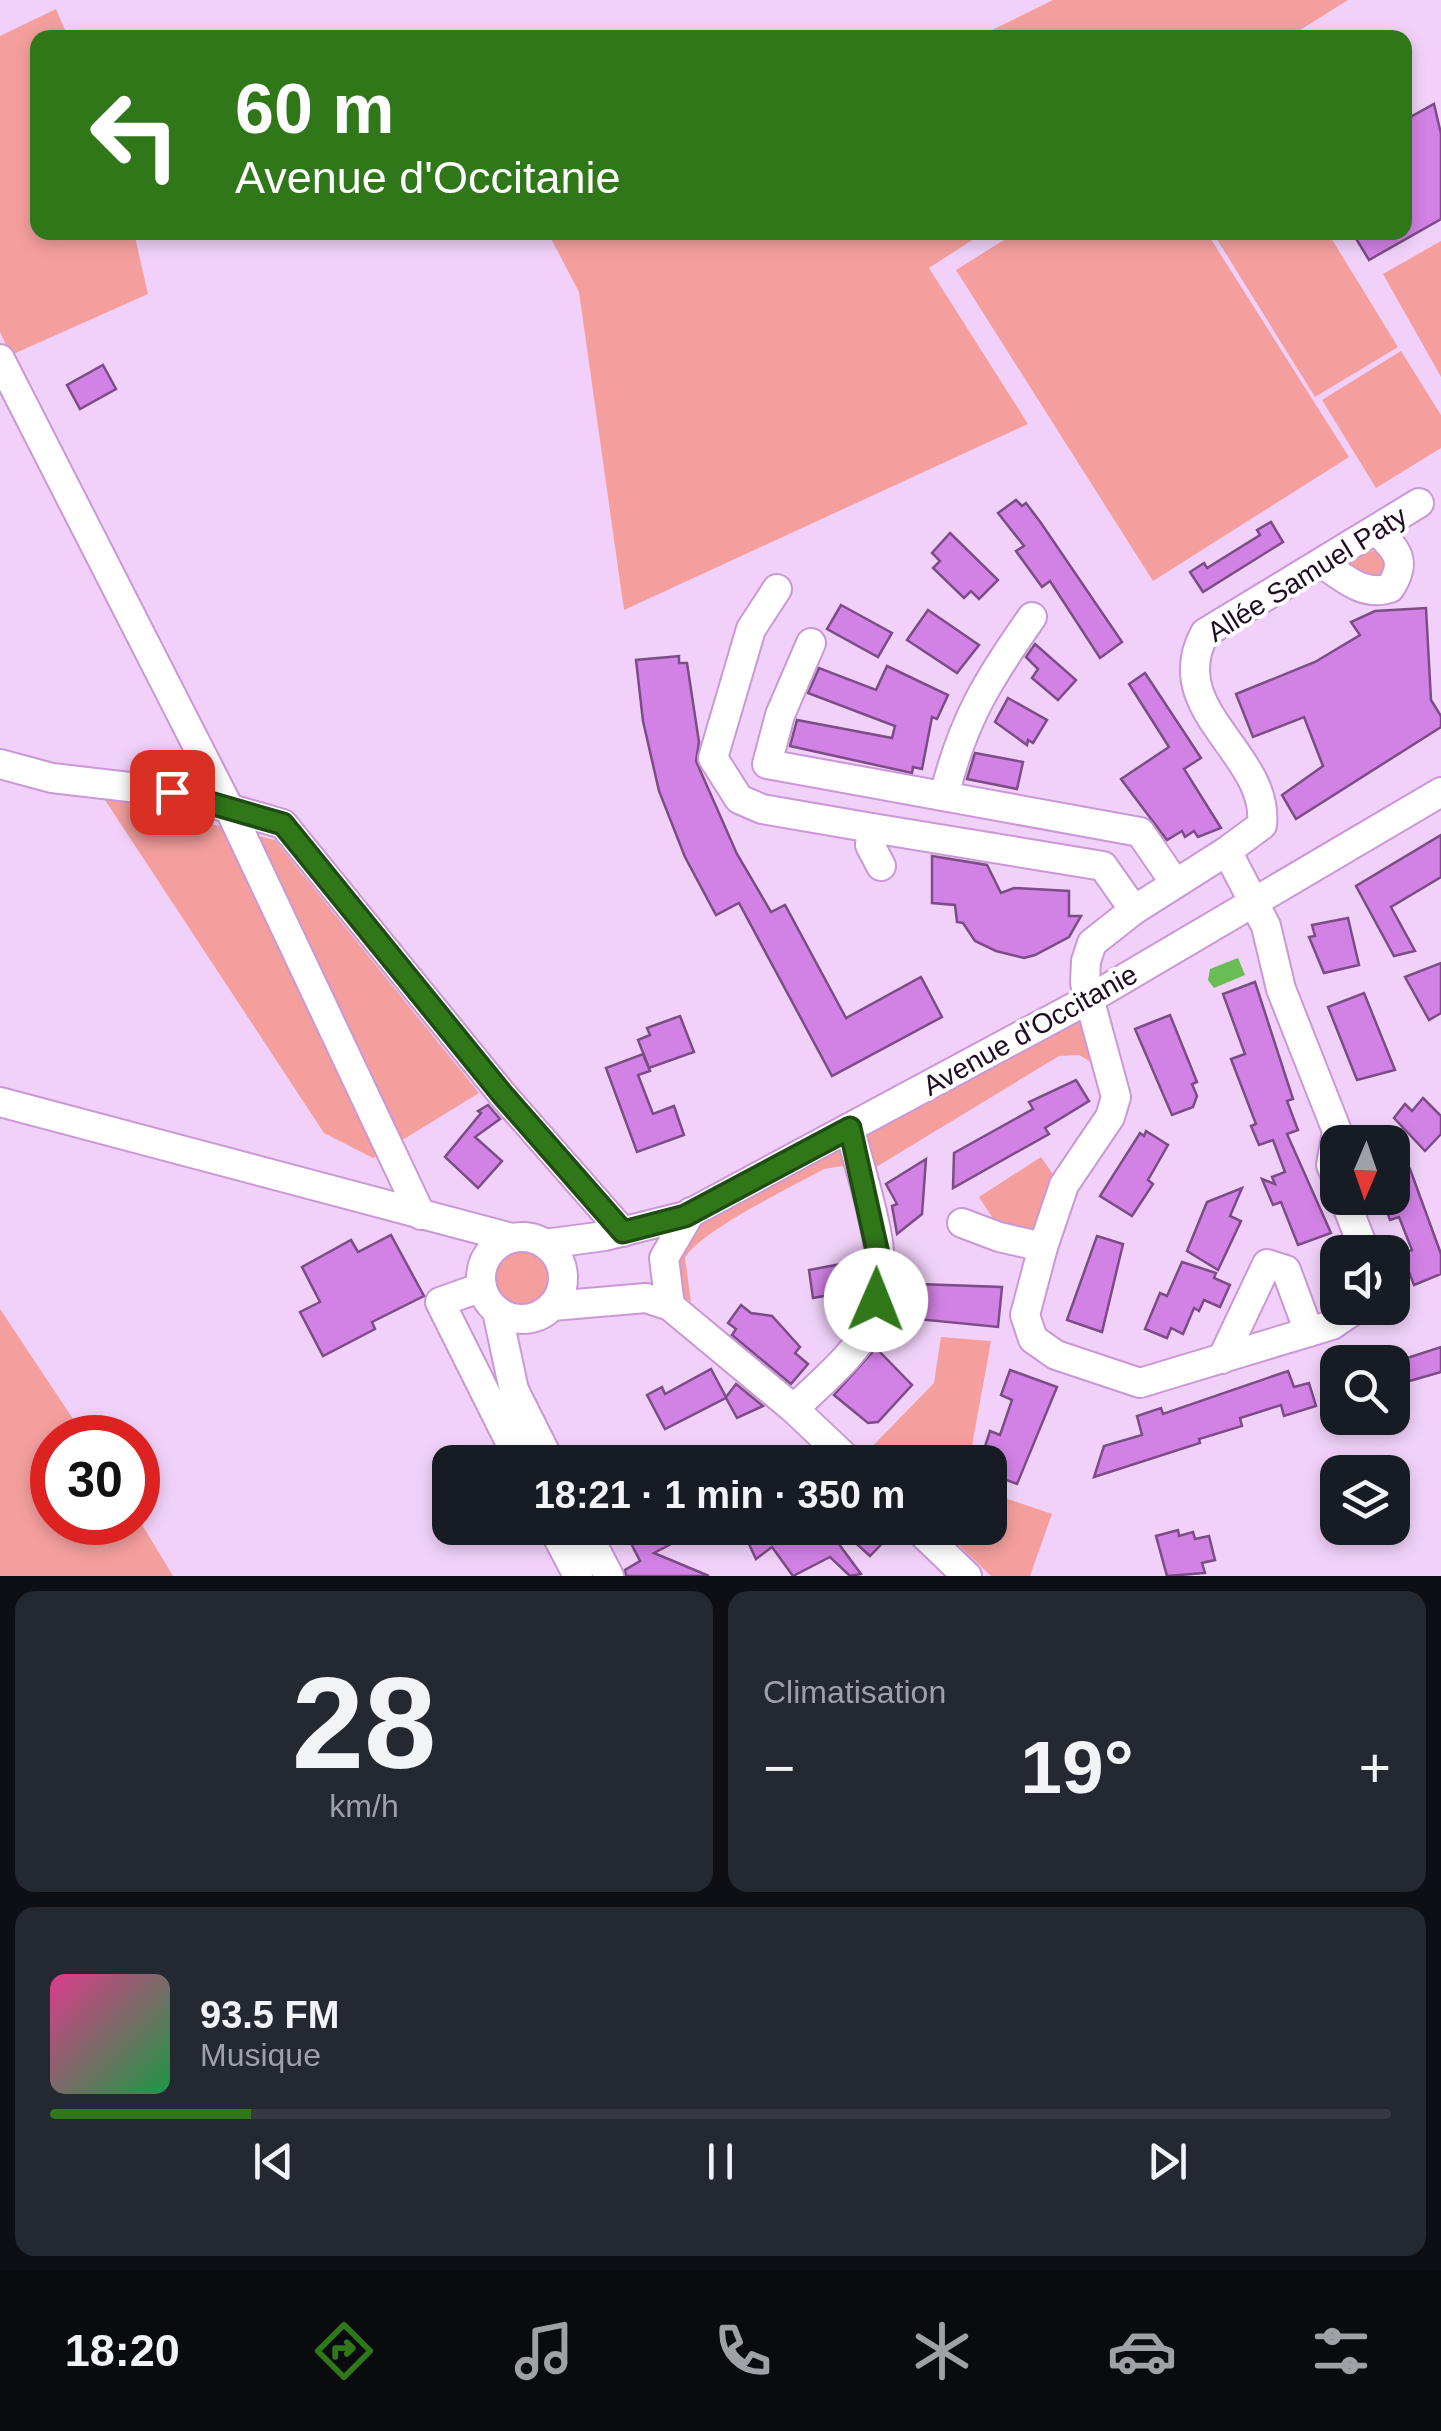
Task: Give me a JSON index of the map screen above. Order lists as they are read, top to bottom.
{
  "streets": {
    "street": ["Allée Samuel Paty", "Avenue d'Occitanie"]
  },
  "north": "bottom",
  "page": {
    "turn": ["60 m", "Avenue d'Occitanie"],
    "limit": "30",
    "trip": "18:21 · 1 min · 350 m",
    "tile": [
      ["28", "km/h"],
      "Climatisation"
    ],
    "heat": ["−", "19°", "+"],
    "song": ["93.5 FM", "Musique"],
    "tabs": "18:20"
  }
}
